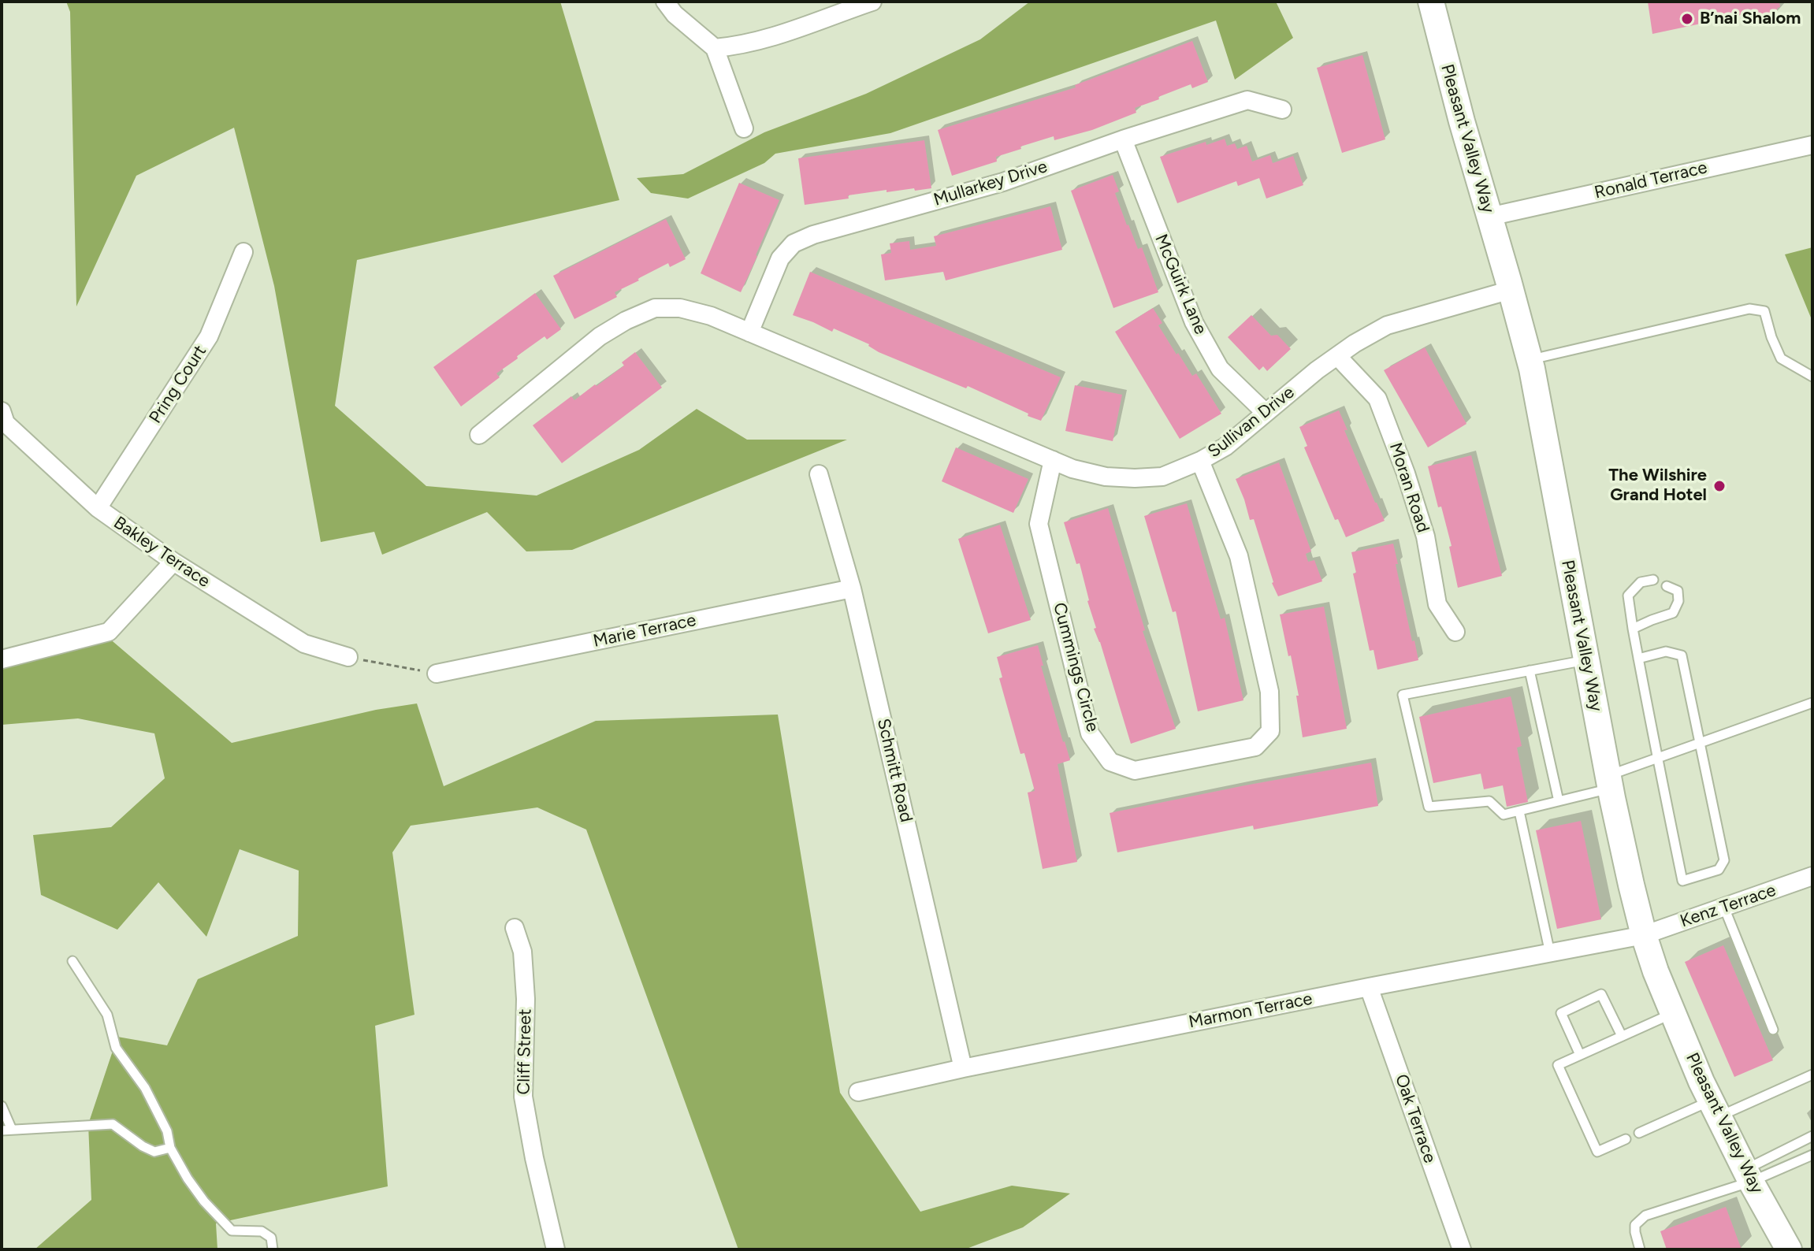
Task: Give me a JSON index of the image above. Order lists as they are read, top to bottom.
{
  "streets": {
    "main road": ["Pleasant Valley Way"],
    "street": [
      "Ronald Terrace",
      "Mullarkey Drive",
      "McGuirk Lane",
      "Pring Court",
      "Sullivan Drive",
      "Moran Road",
      "Bakley Terrace",
      "Marie Terrace",
      "Cummings Circle",
      "Schmitt Road",
      "Kenz Terrace",
      "Marmon Terrace",
      "Cliff Street",
      "Oak Terrace"
    ]
  },
  "crossings": [
    ["Pleasant Valley Way", "Ronald Terrace"],
    ["Pleasant Valley Way", "Sullivan Drive"],
    ["Pleasant Valley Way", "Kenz Terrace"],
    ["Pleasant Valley Way", "Marmon Terrace"],
    ["Mullarkey Drive", "McGuirk Lane"],
    ["Mullarkey Drive", "Sullivan Drive"],
    ["McGuirk Lane", "Sullivan Drive"],
    ["Pring Court", "Bakley Terrace"],
    ["Sullivan Drive", "Moran Road"],
    ["Sullivan Drive", "Cummings Circle"],
    ["Marie Terrace", "Schmitt Road"],
    ["Schmitt Road", "Marmon Terrace"],
    ["Kenz Terrace", "Marmon Terrace"],
    ["Marmon Terrace", "Oak Terrace"]
  ],
  "places": ["B’nai Shalom", "The Wilshire Grand Hotel"]
}
